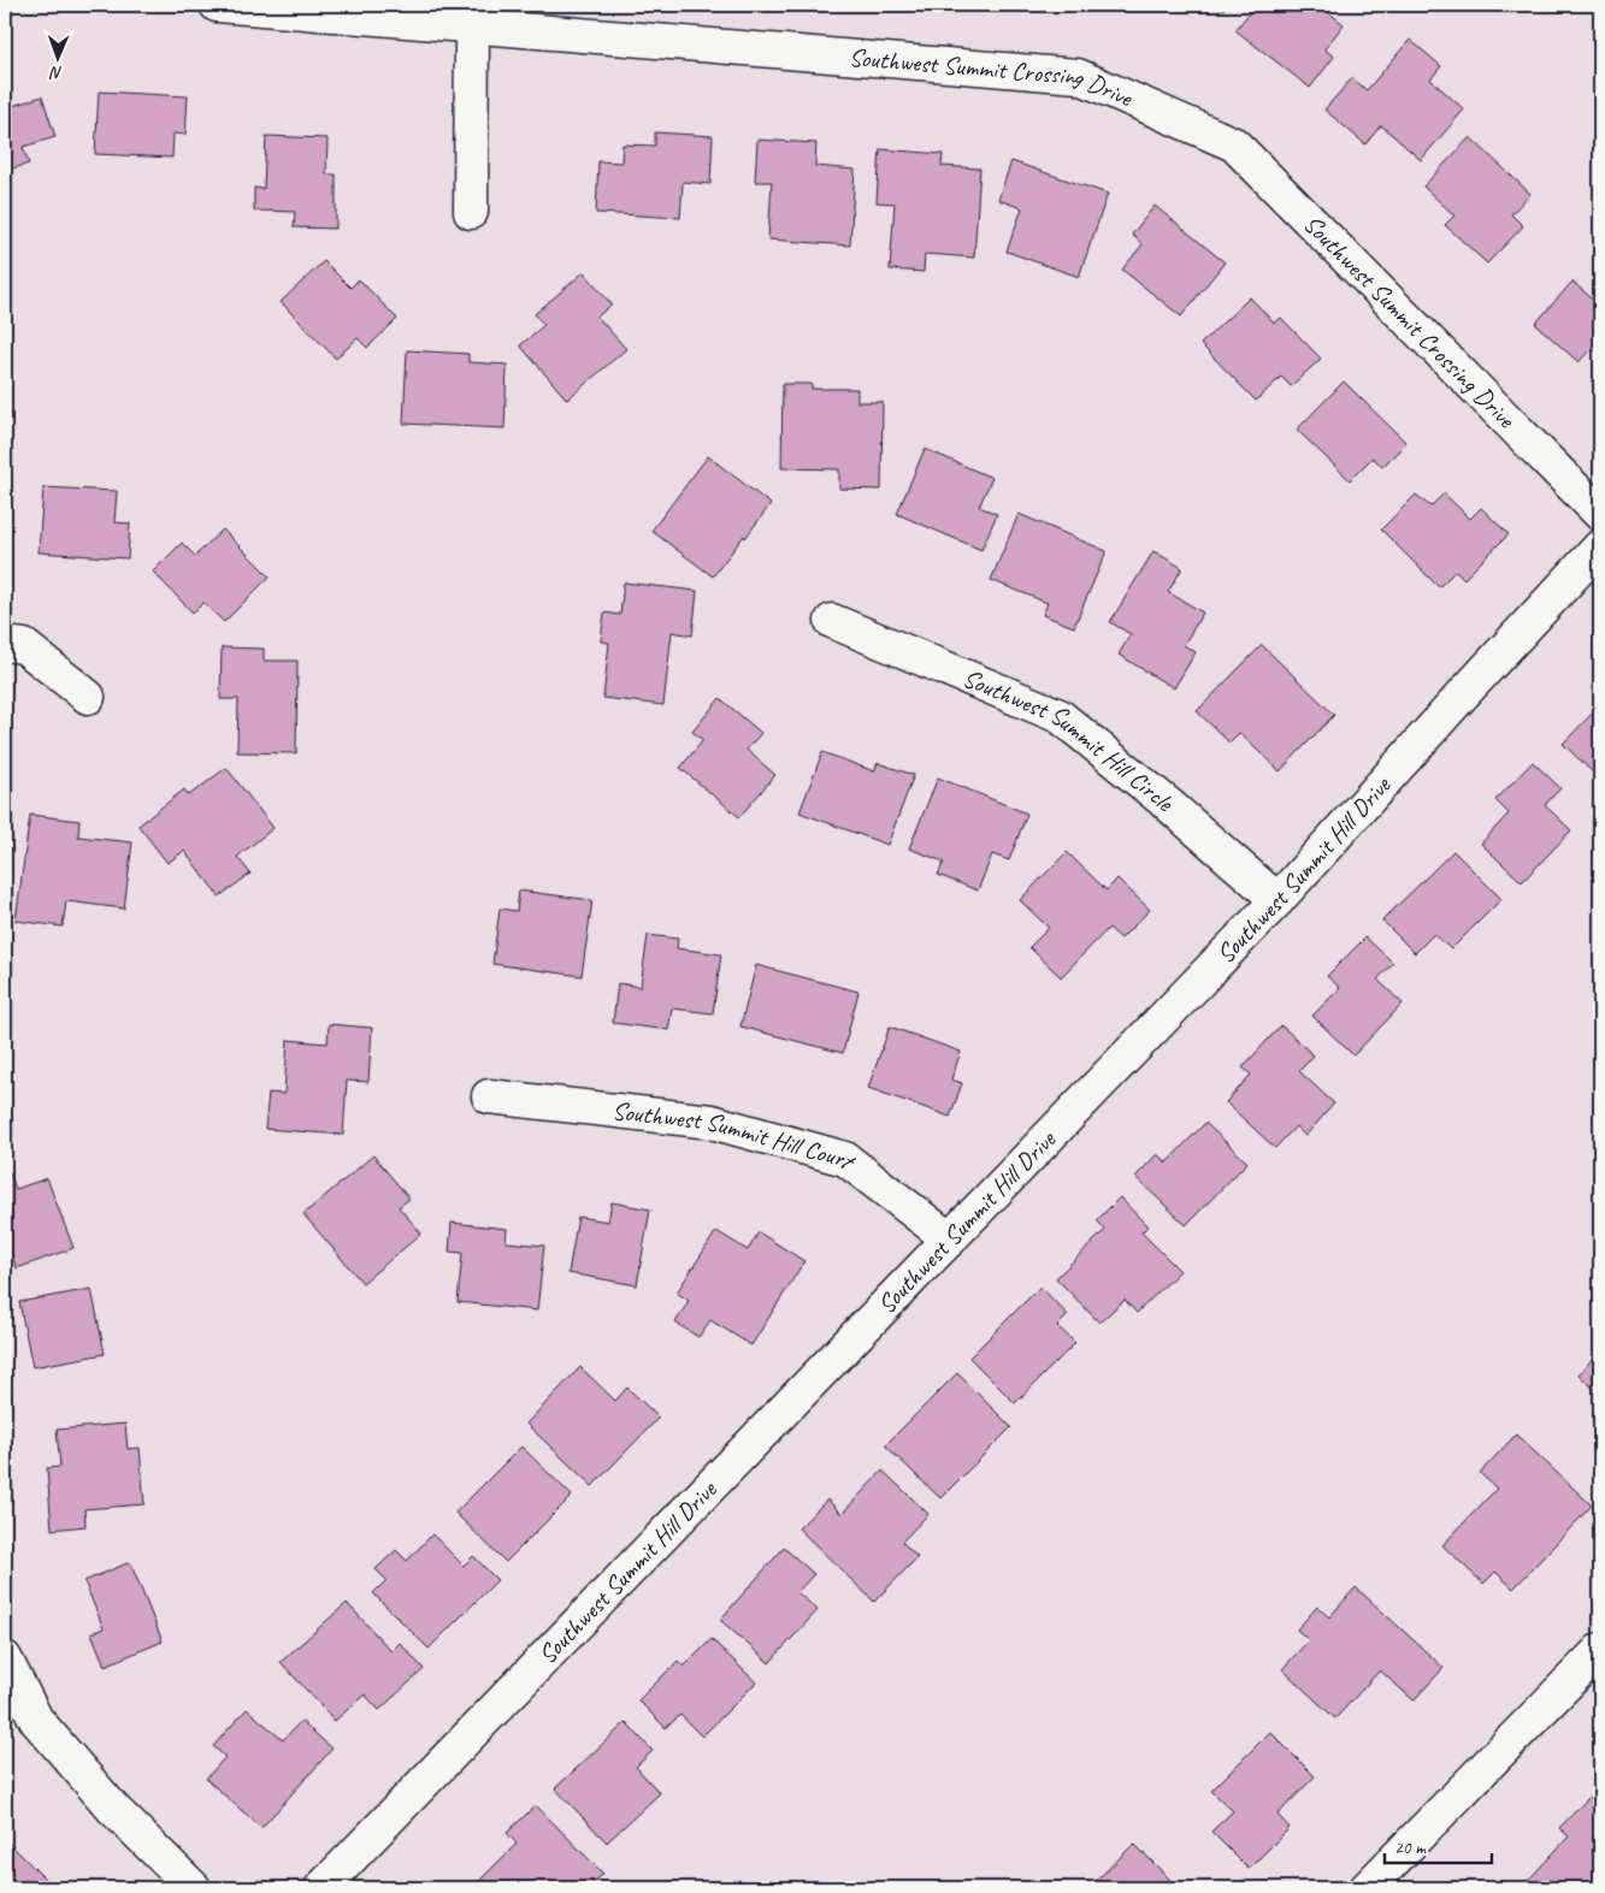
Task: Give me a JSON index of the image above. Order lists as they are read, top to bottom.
{
  "streets": {
    "street": [
      "Southwest Summit Crossing Drive",
      "Southwest Summit Hill Circle",
      "Southwest Summit Hill Drive",
      "Southwest Summit Hill Court"
    ]
  },
  "crossings": [
    ["Southwest Summit Hill Circle", "Southwest Summit Hill Drive"],
    ["Southwest Summit Hill Drive", "Southwest Summit Hill Court"]
  ],
  "scale_bar": "20 m",
  "north": "bottom"
}
